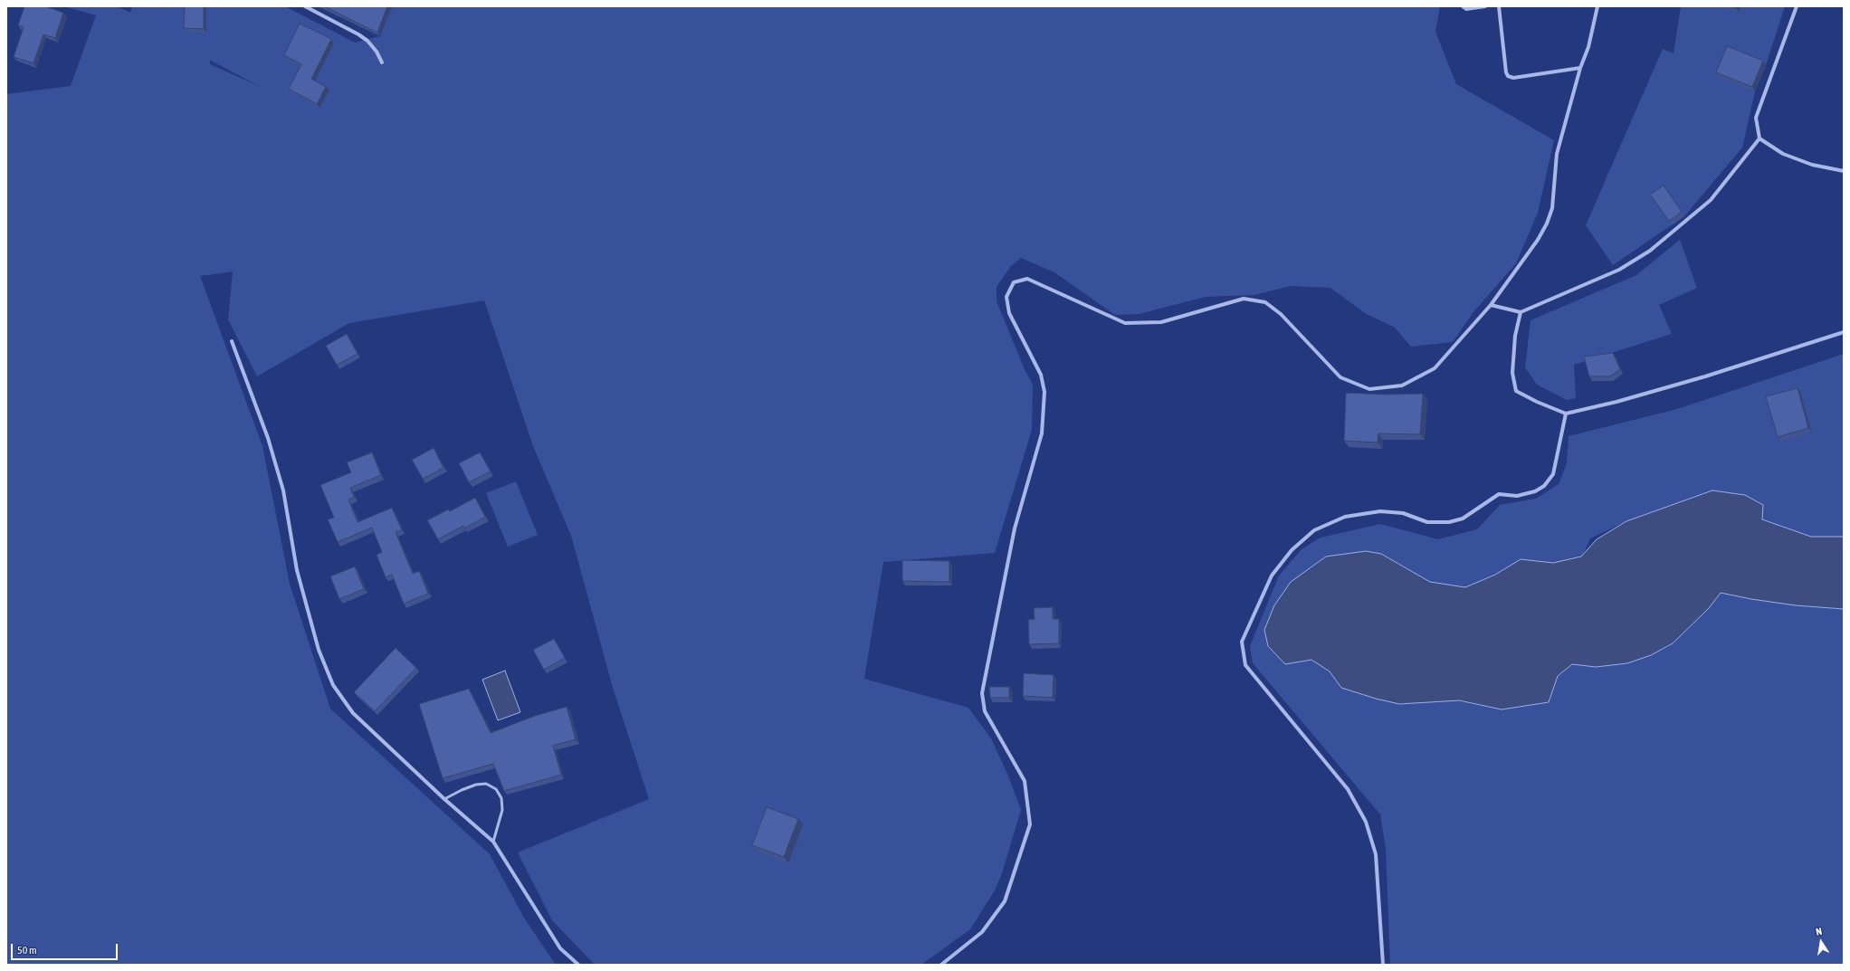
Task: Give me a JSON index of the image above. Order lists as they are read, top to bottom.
{
  "scale_bar": "50 m",
  "north": "top"
}
